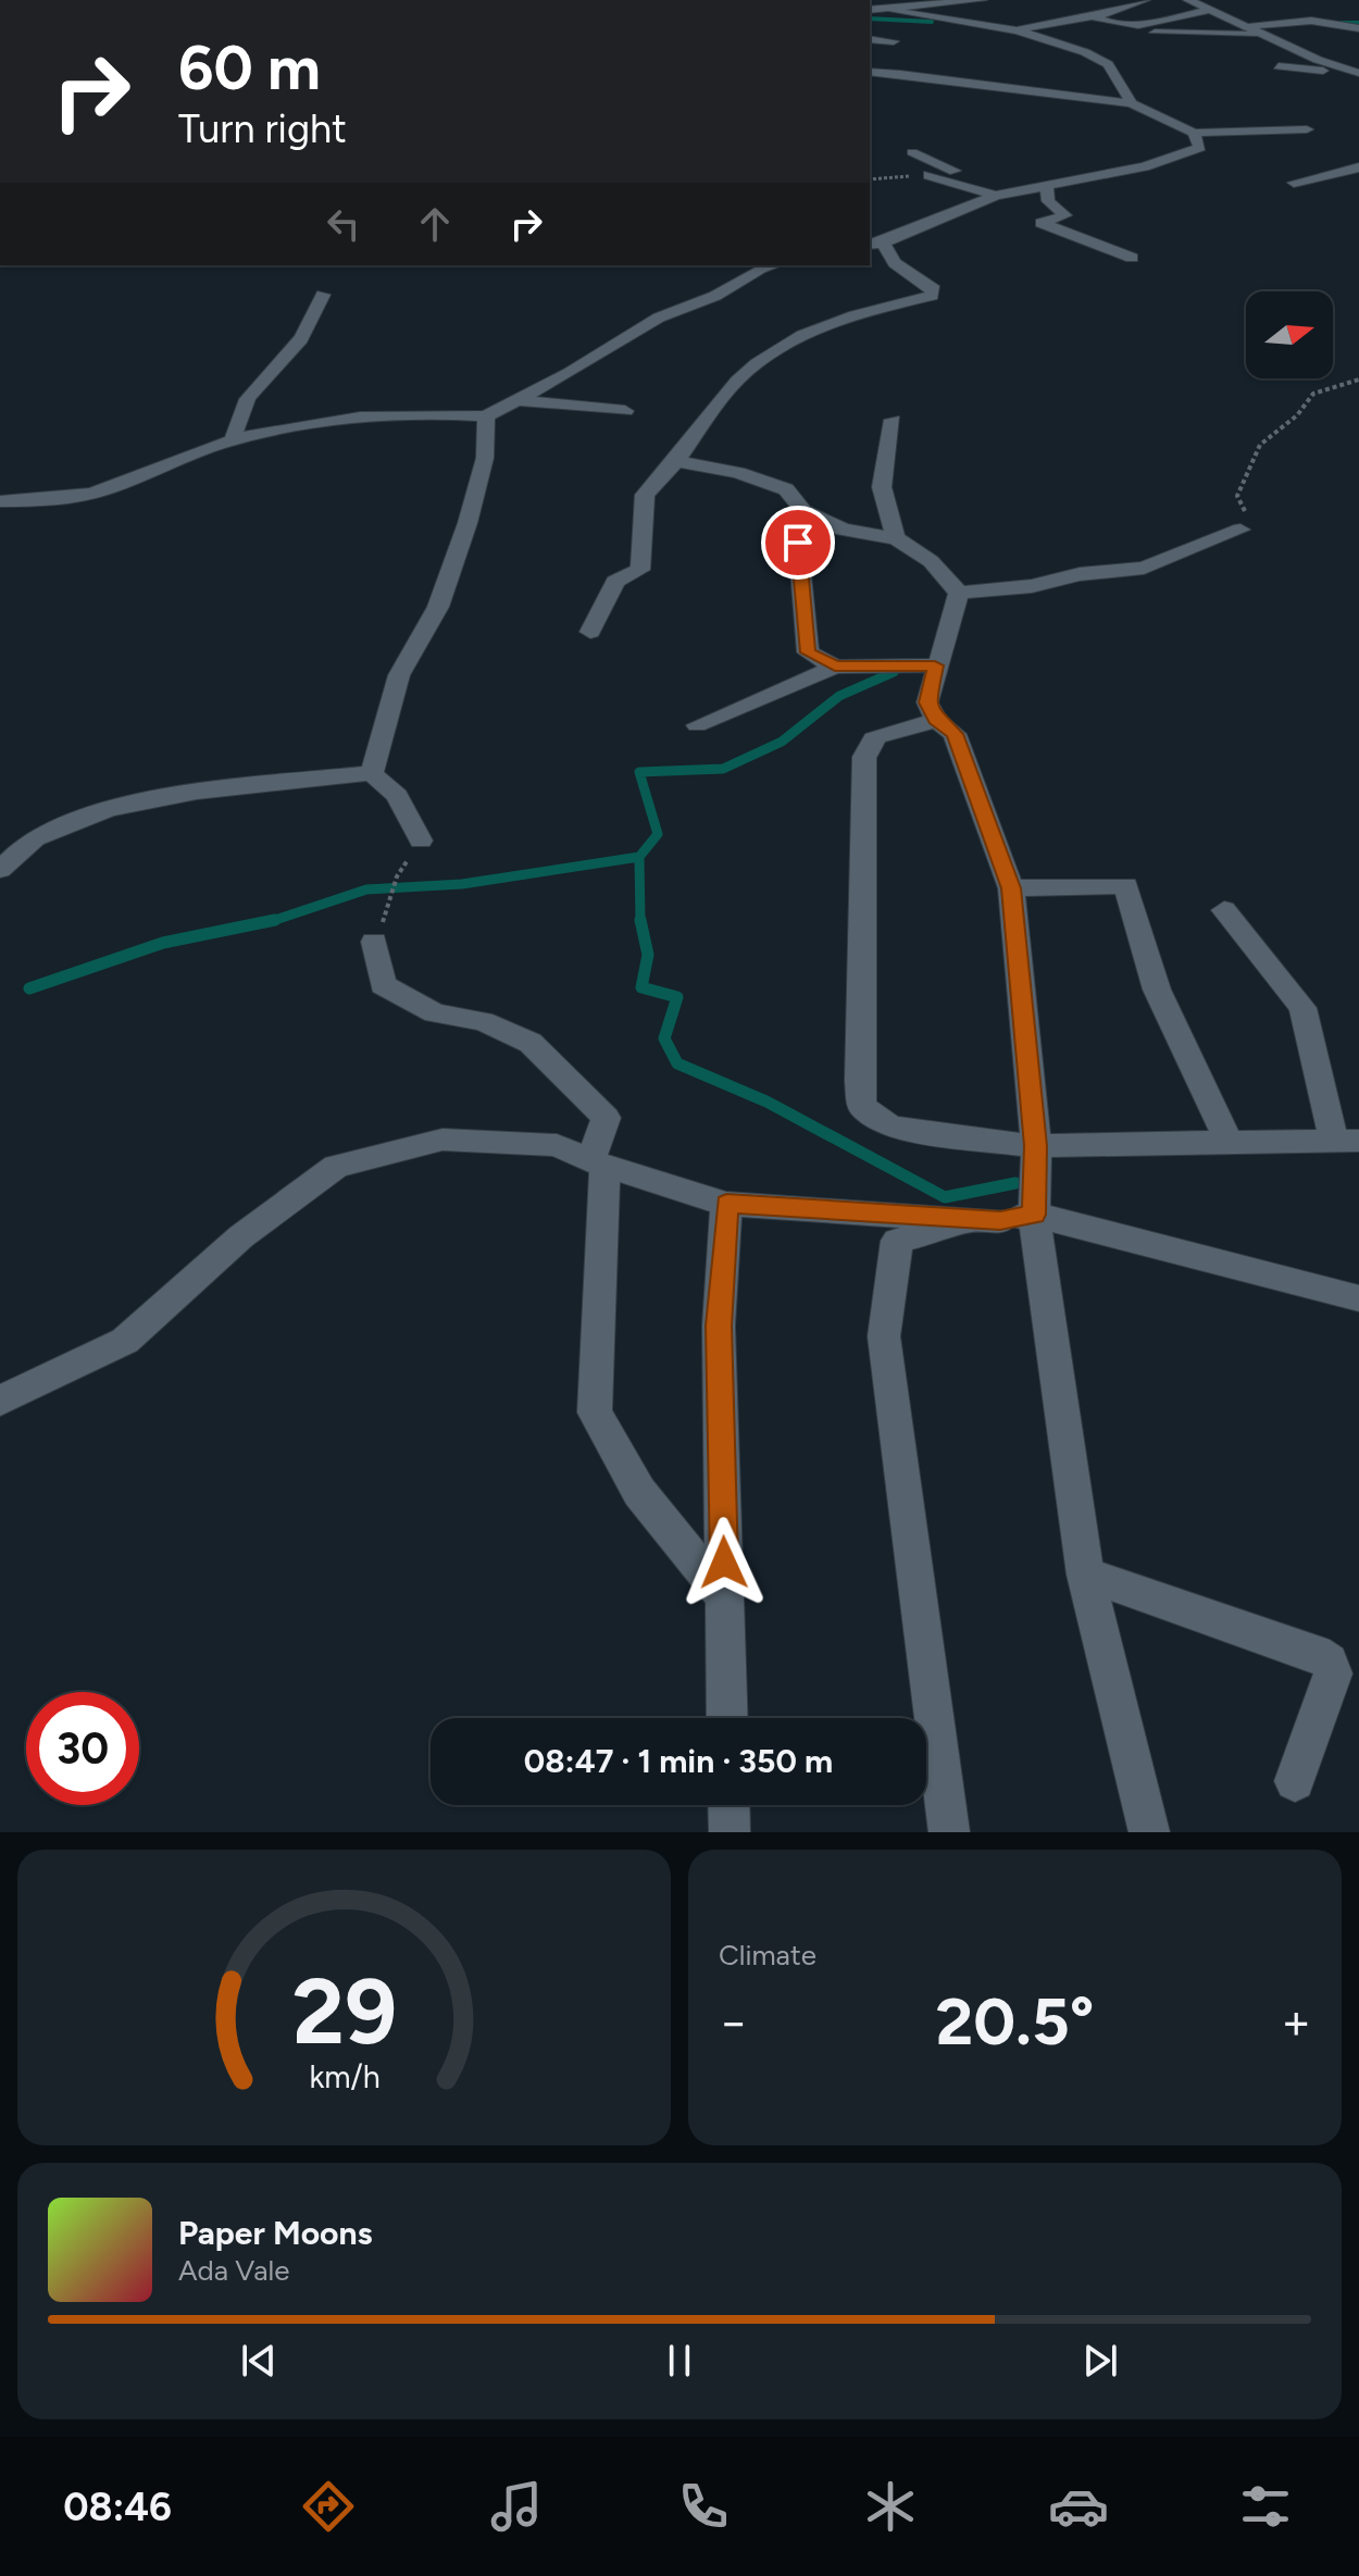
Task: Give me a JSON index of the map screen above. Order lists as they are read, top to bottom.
{
  "north": "right",
  "page": {
    "turn": ["60 m", "Turn right"],
    "limit": "30",
    "trip": "08:47 · 1 min · 350 m",
    "tile": "Climate",
    "heat": ["−", "20.5°", "+"],
    "song": ["Paper Moons", "Ada Vale"],
    "tabs": "08:46",
    "gauge": ["29", "km/h"]
  }
}
